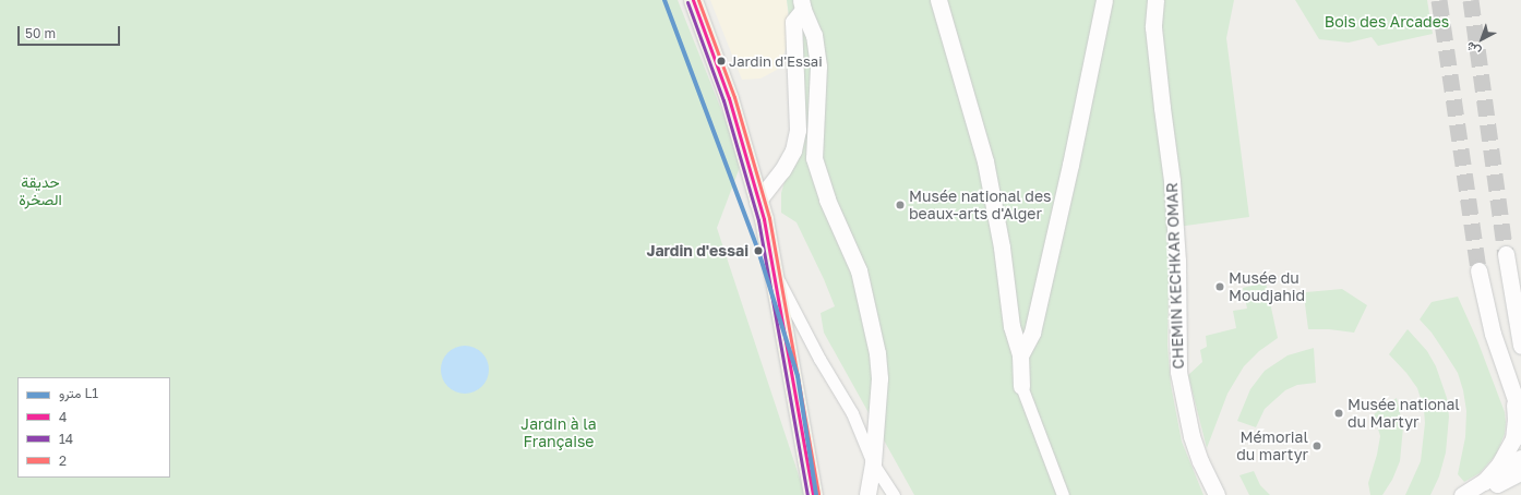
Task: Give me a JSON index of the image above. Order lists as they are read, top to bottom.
{
  "streets": {
    "street": ["CHEMIN KECHKAR OMAR"]
  },
  "parks": ["Bois des Arcades", "حديقة الصخرة", "Jardin à la Française"],
  "places": [
    "Jardin d'Essai",
    "Musée national des beaux-arts d'Alger",
    "Jardin d'essai",
    "Musée du Moudjahid",
    "Musée national du Martyr",
    "Mémorial du martyr"
  ],
  "lines": [
    "metro line L1",
    "transit line 4",
    "transit line 2",
    "transit line 14"
  ],
  "legend": [
    "مترو L1",
    "4",
    "14",
    "2"
  ],
  "scale_bar": "50 m",
  "north": "bottom left"
}
